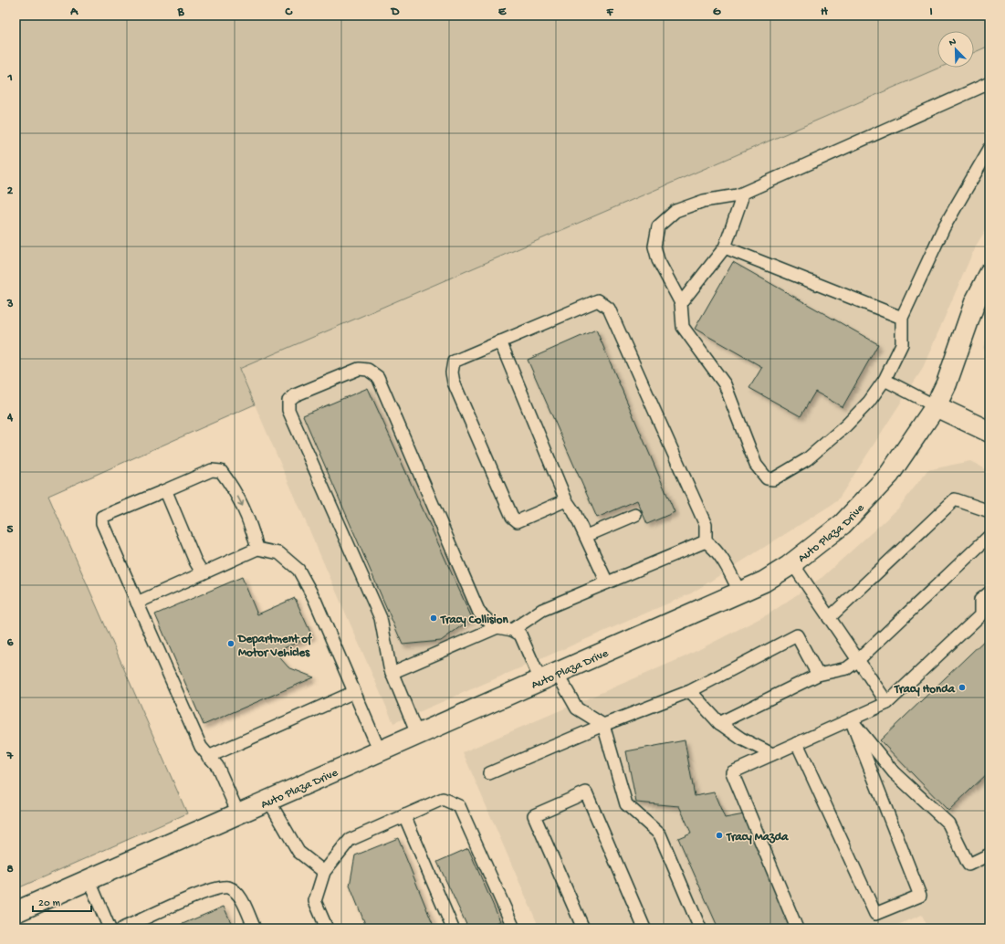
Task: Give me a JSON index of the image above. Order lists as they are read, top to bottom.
{
  "streets": {
    "street": ["Auto Plaza Drive"]
  },
  "places": [
    "Tracy Collision",
    "Department of Motor Vehicles",
    "Tracy Honda",
    "Tracy Mazda"
  ],
  "scale_bar": "20 m",
  "north": "top left",
  "grid": {
    "columns": [
      "A",
      "B",
      "C",
      "D",
      "E",
      "F",
      "G",
      "H",
      "I"
    ],
    "rows": [
      "1",
      "2",
      "3",
      "4",
      "5",
      "6",
      "7",
      "8"
    ]
  }
}
